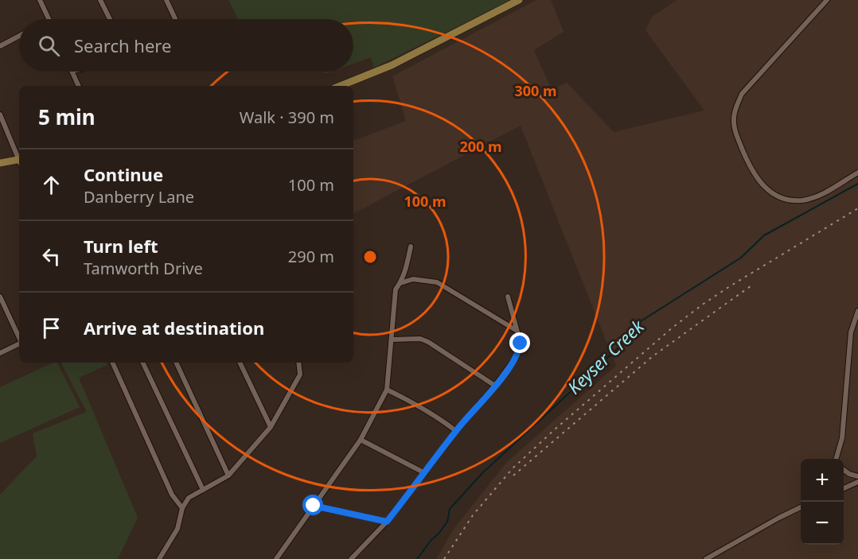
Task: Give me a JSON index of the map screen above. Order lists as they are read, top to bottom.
{
  "water": ["Keyser Creek"],
  "page": {
    "search": "Search here",
    "heading": ["5 min", "Walk · 390 m"],
    "list": [
      ["Continue", "Danberry Lane", "100 m"],
      ["Turn left", "Tamworth Drive", "290 m"],
      "Arrive at destination"
    ],
    "map_buttons": ["+", "−"]
  },
  "rings": ["300 m", "200 m", "100 m"]
}
